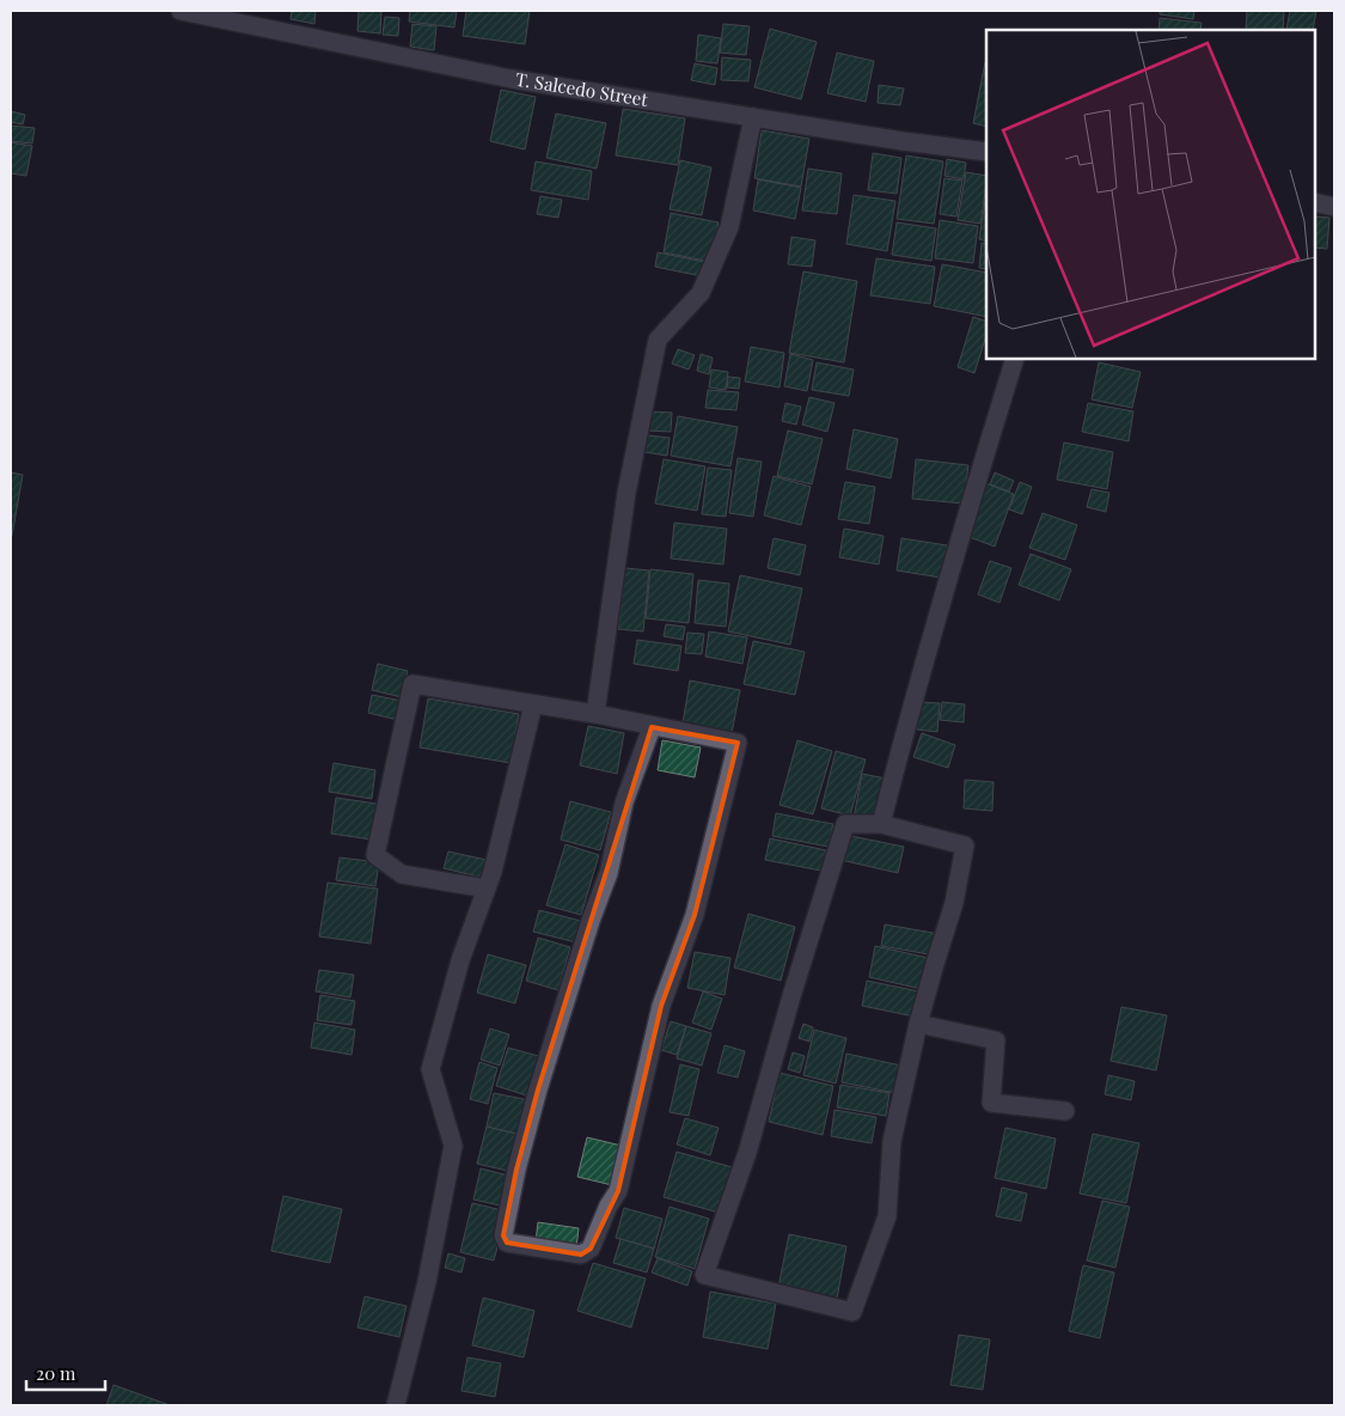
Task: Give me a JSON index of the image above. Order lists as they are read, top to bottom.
{
  "streets": {
    "street": ["T. Salcedo Street"]
  },
  "scale_bar": "20 m"
}
